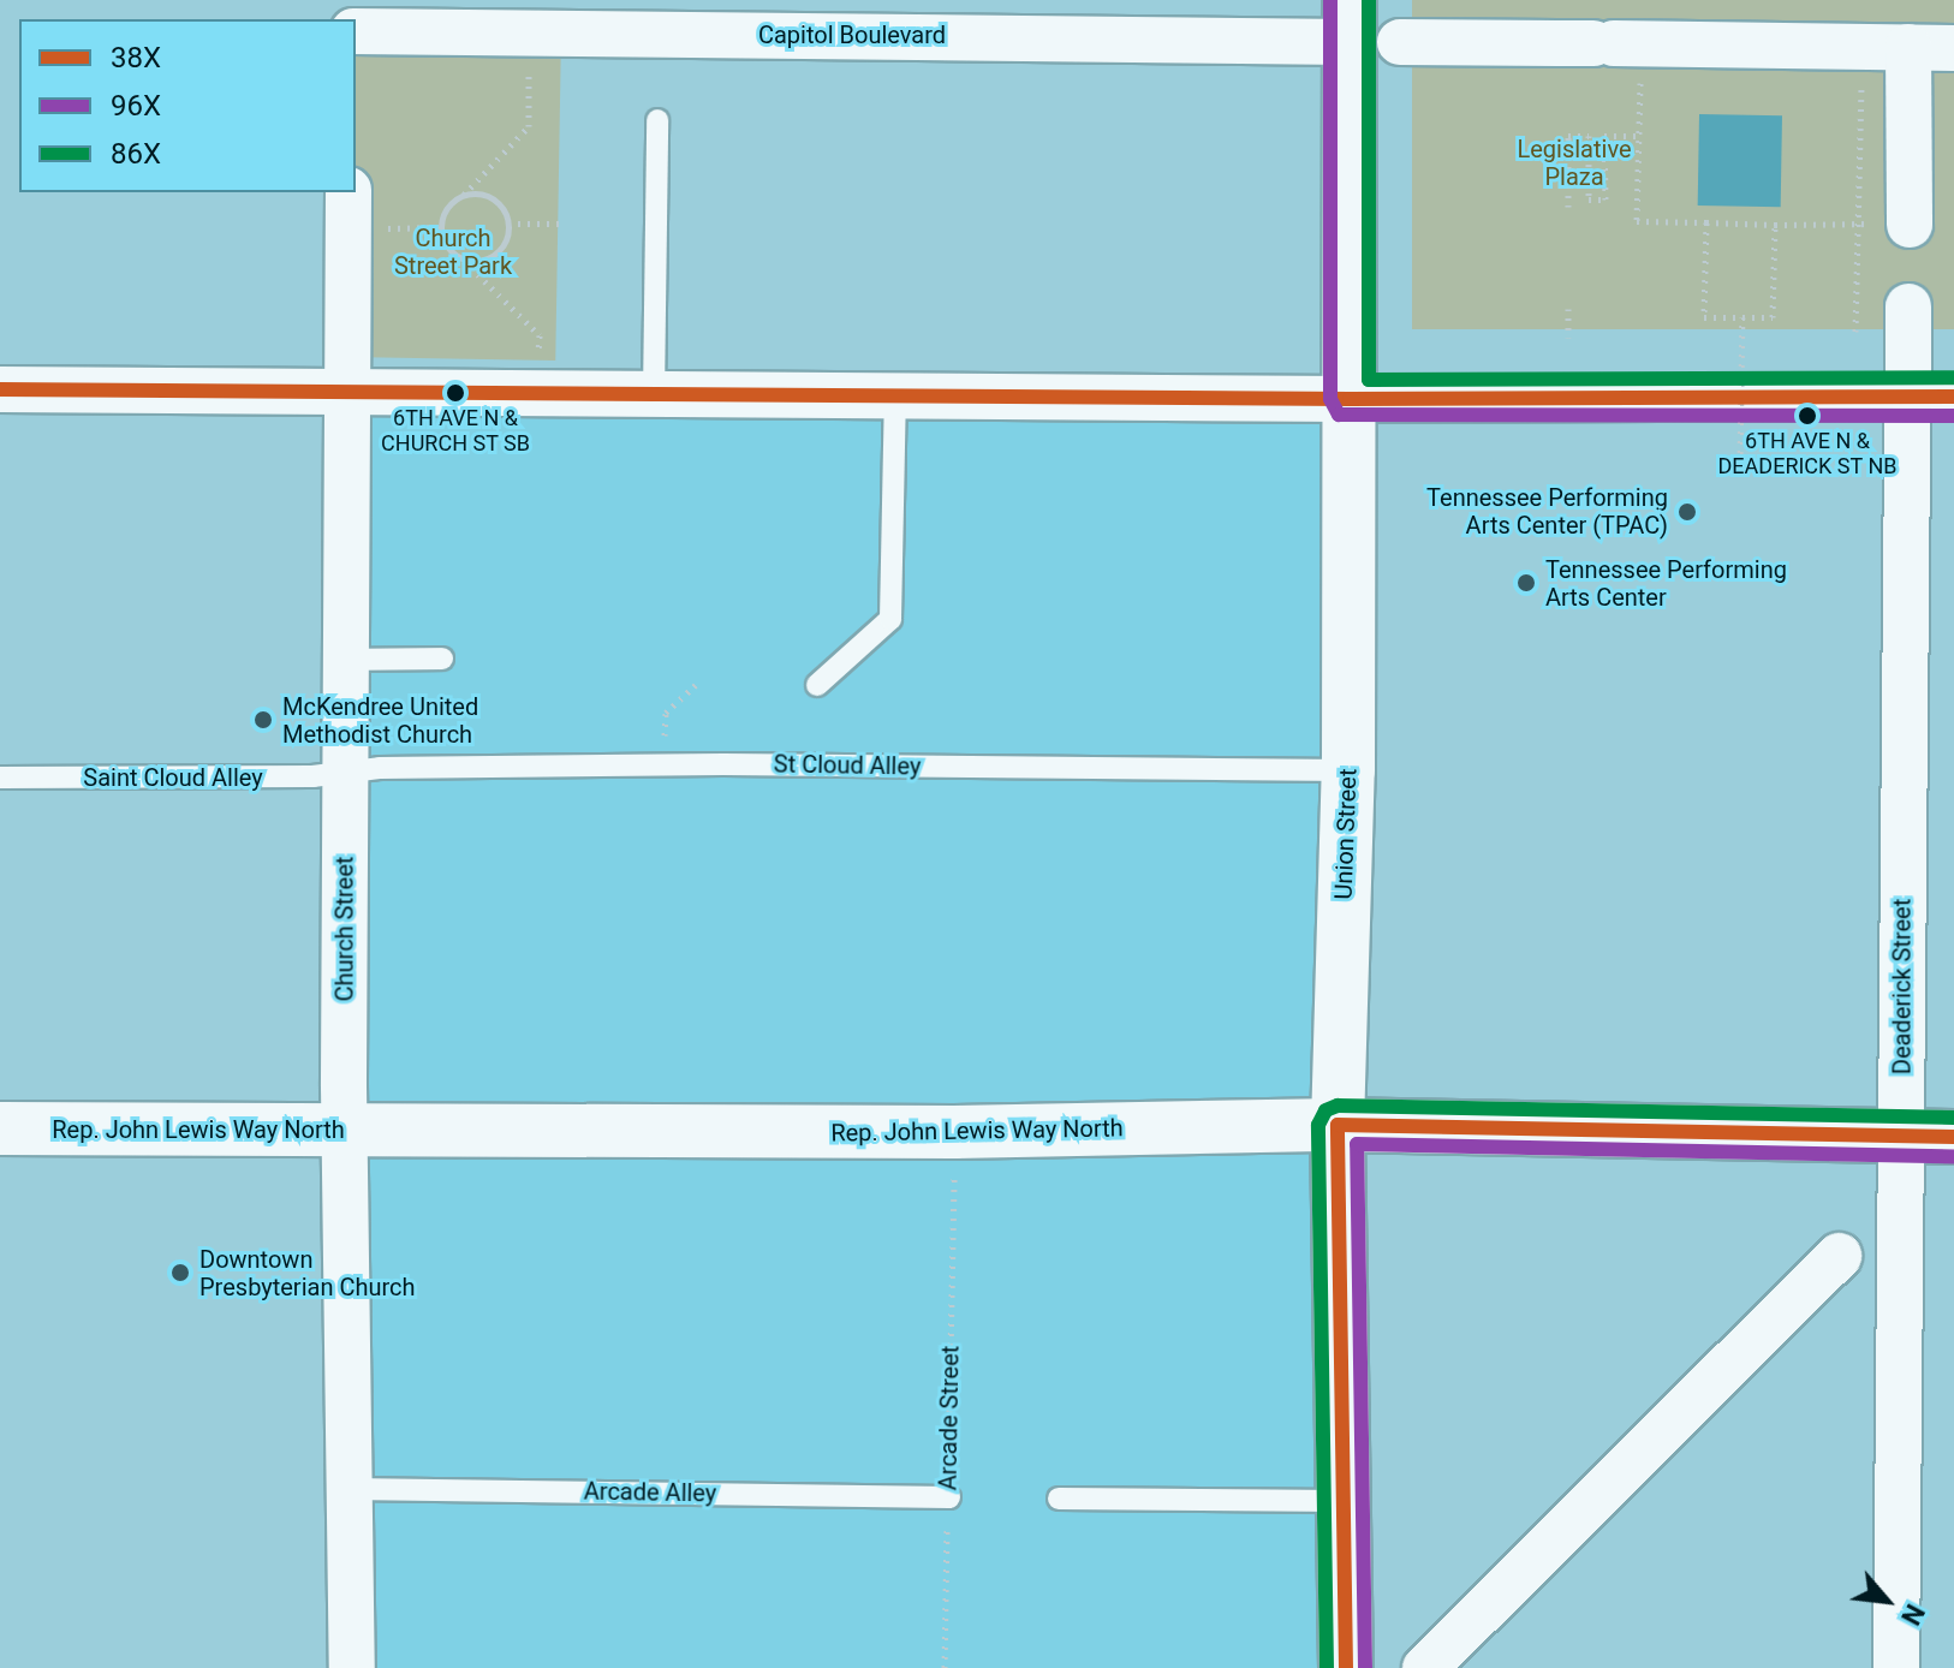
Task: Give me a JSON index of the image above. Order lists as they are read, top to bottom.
{
  "streets": {
    "street": [
      "Capitol Boulevard",
      "Union Street",
      "Church Street",
      "Deaderick Street",
      "Rep. John Lewis Way North"
    ],
    "lane": ["St Cloud Alley", "Saint Cloud Alley", "Arcade Alley"],
    "path": ["Arcade Street"]
  },
  "crossings": [
    ["Capitol Boulevard", "Union Street"],
    ["St Cloud Alley", "Saint Cloud Alley"],
    ["St Cloud Alley", "Union Street"],
    ["St Cloud Alley", "Church Street"],
    ["Saint Cloud Alley", "Church Street"],
    ["Union Street", "Rep. John Lewis Way North"],
    ["Church Street", "Rep. John Lewis Way North"],
    ["Church Street", "Arcade Alley"],
    ["Deaderick Street", "Rep. John Lewis Way North"],
    ["Arcade Street", "Arcade Alley"]
  ],
  "parks": ["Legislative Plaza", "Church Street Park"],
  "places": [
    "6TH AVE N & CHURCH ST SB",
    "6TH AVE N & DEADERICK ST NB",
    "Tennessee Performing Arts Center (TPAC)",
    "Tennessee Performing Arts Center",
    "McKendree United Methodist Church",
    "Downtown Presbyterian Church"
  ],
  "lines": ["transit line 96X", "transit line 86X", "transit line 38X"],
  "legend": ["38X", "96X", "86X"],
  "north": "bottom right"
}
